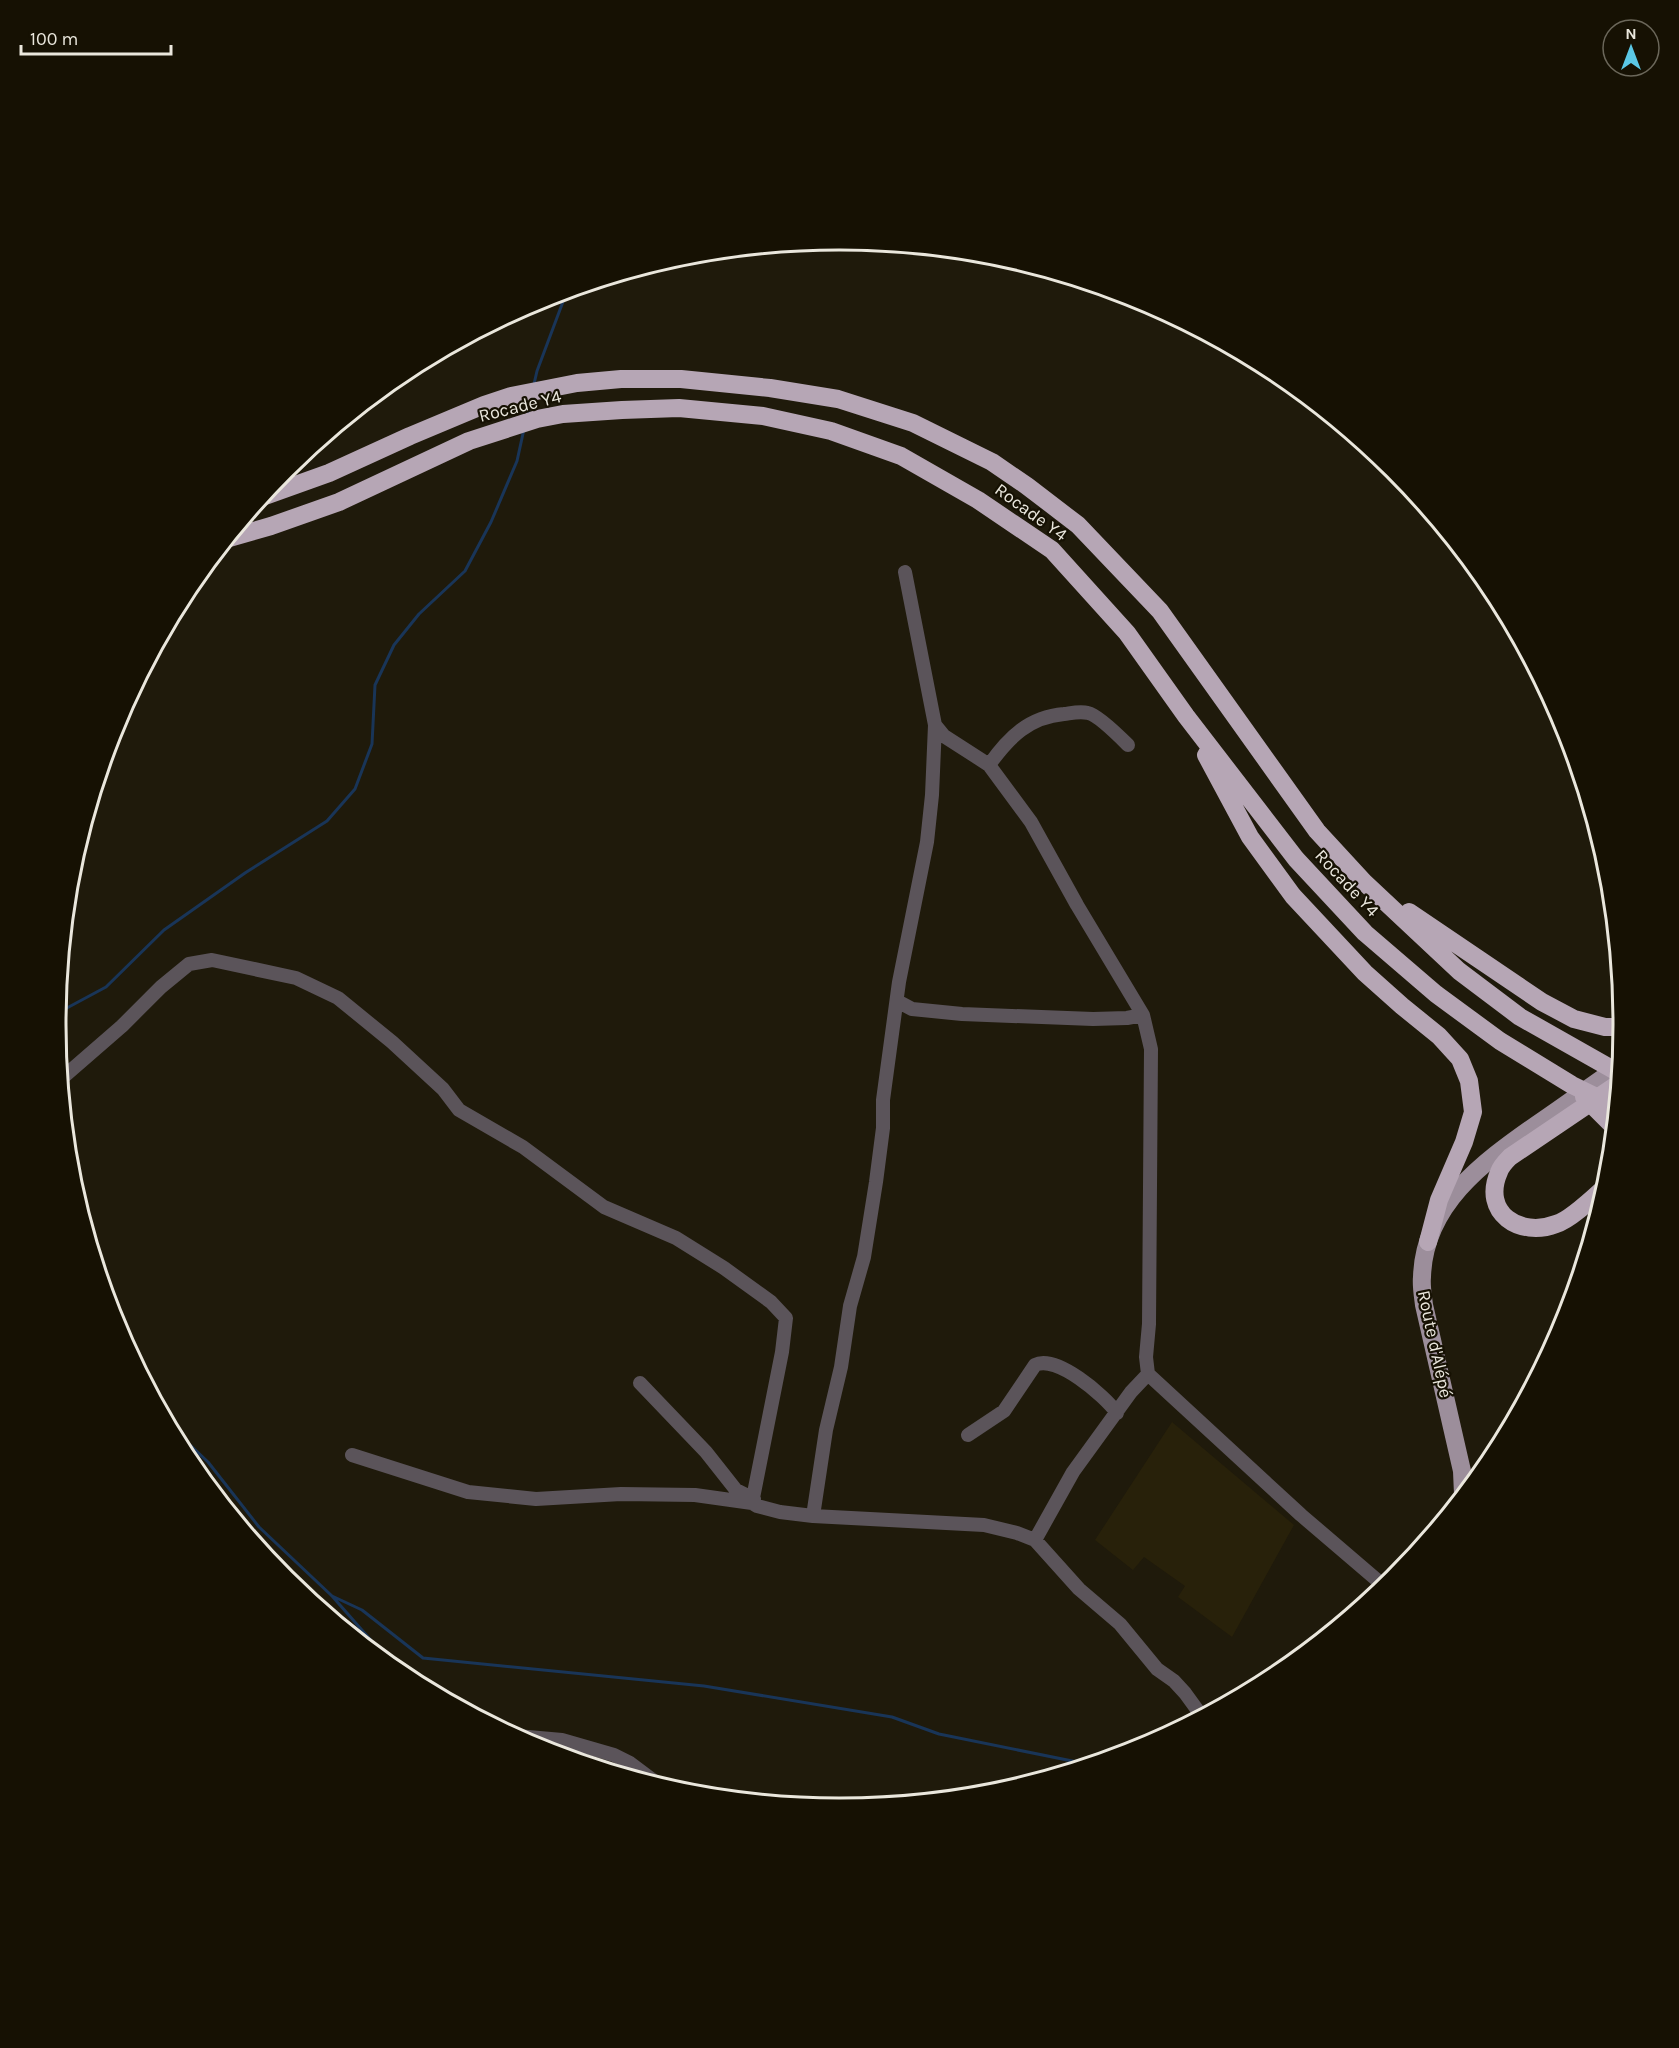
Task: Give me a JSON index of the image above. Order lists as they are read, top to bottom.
{
  "streets": {
    "highway": ["Rocade Y4"],
    "main road": ["Route d'Alépé"]
  },
  "scale_bar": "100 m",
  "north": "top"
}
